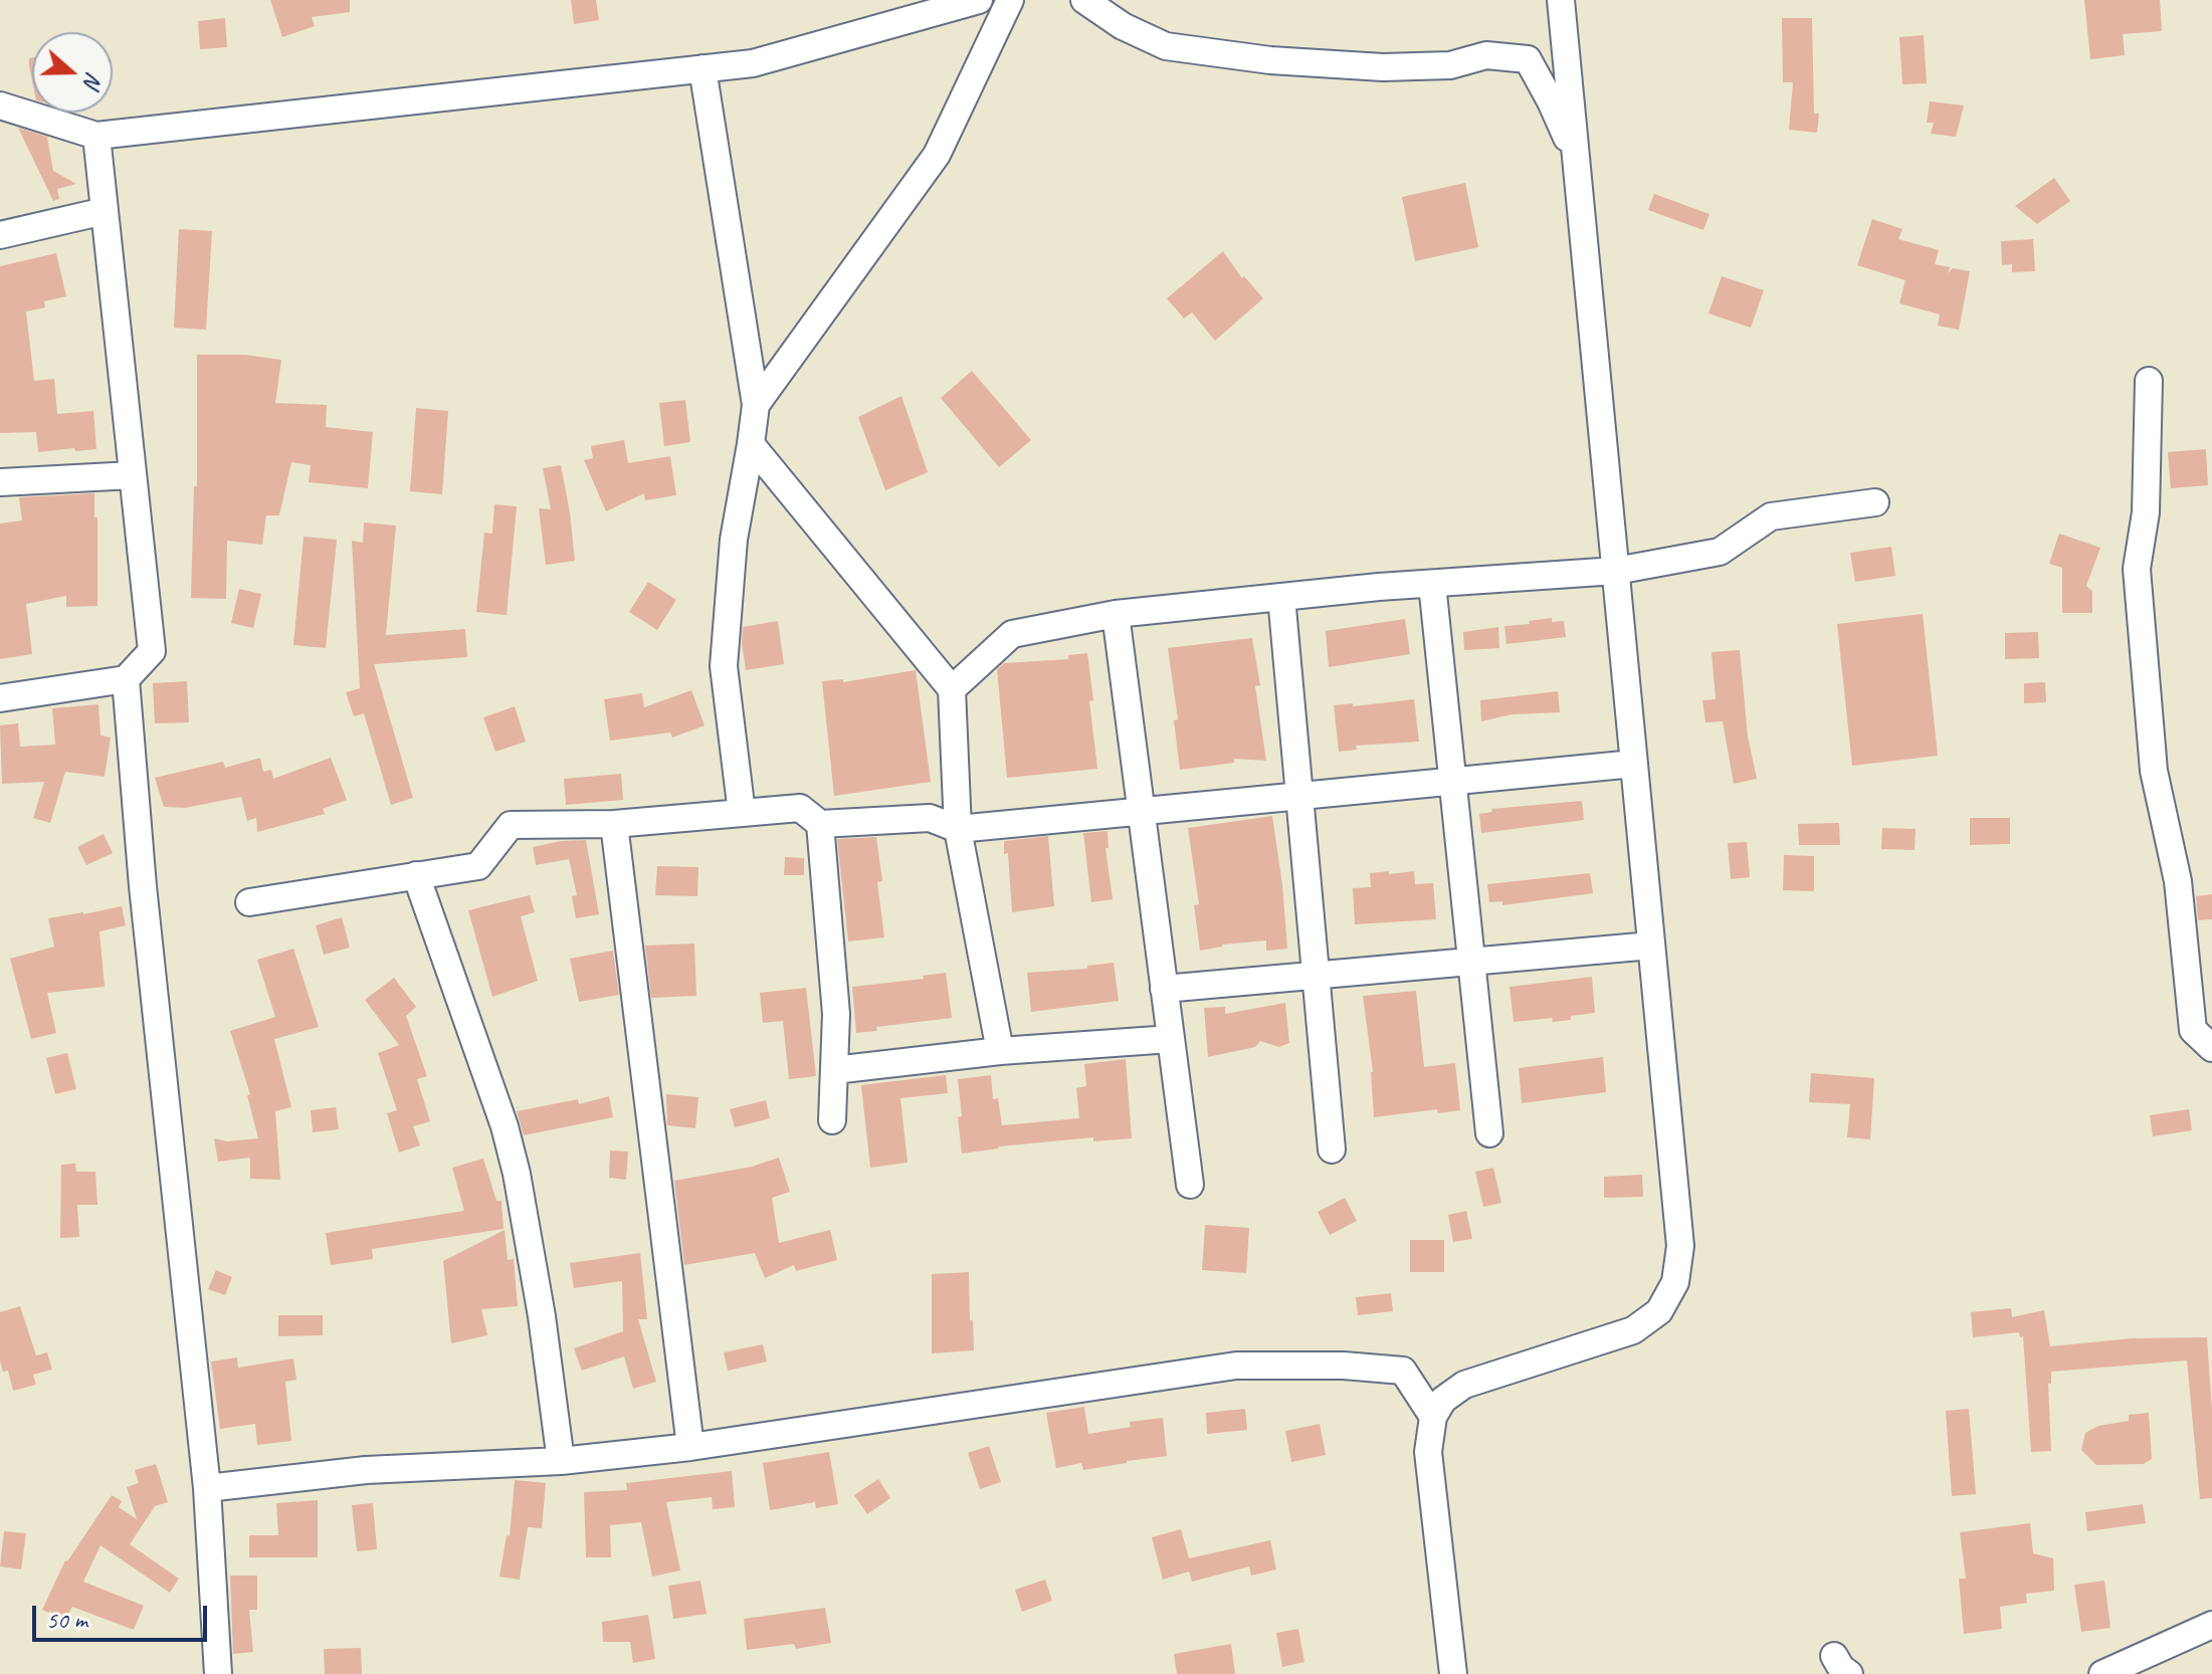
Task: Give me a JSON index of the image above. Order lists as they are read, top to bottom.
{
  "scale_bar": "50 m",
  "north": "right"
}
